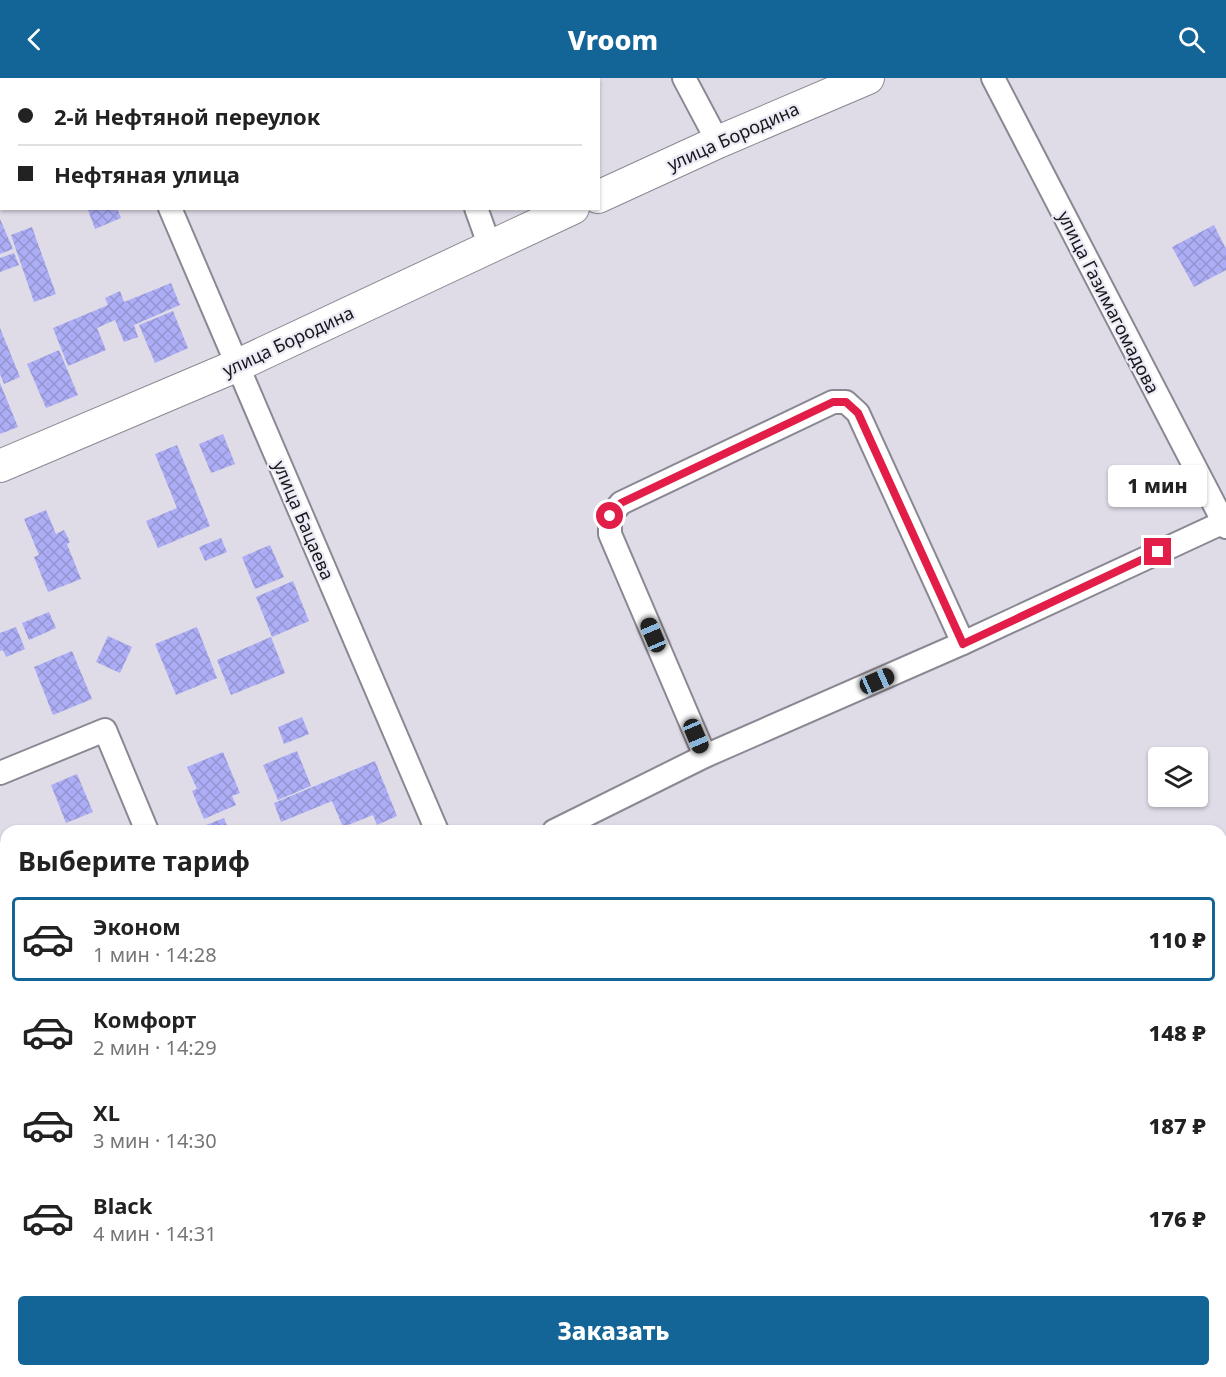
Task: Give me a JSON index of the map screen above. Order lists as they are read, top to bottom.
{
  "streets": {
    "street": ["улица Бородина", "улица Газимагомадова", "улица Бацаева"]
  },
  "crossings": [
    ["улица Бородина", "улица Бацаева"]
  ],
  "page": {
    "header": "Vroom",
    "banner": ["2-й Нефтяной переулок", "Нефтяная улица"],
    "bubble": "1 мин",
    "heading": "Выберите тариф",
    "list": [
      {
        "name": "Эконом",
        "note": "1 мин · 14:28",
        "value": "110 ₽"
      },
      {
        "name": "Комфорт",
        "note": "2 мин · 14:29",
        "value": "148 ₽"
      },
      {
        "name": "XL",
        "note": "3 мин · 14:30",
        "value": "187 ₽"
      },
      {
        "name": "Black",
        "note": "4 мин · 14:31",
        "value": "176 ₽"
      }
    ],
    "buttons": "Заказать"
  }
}
